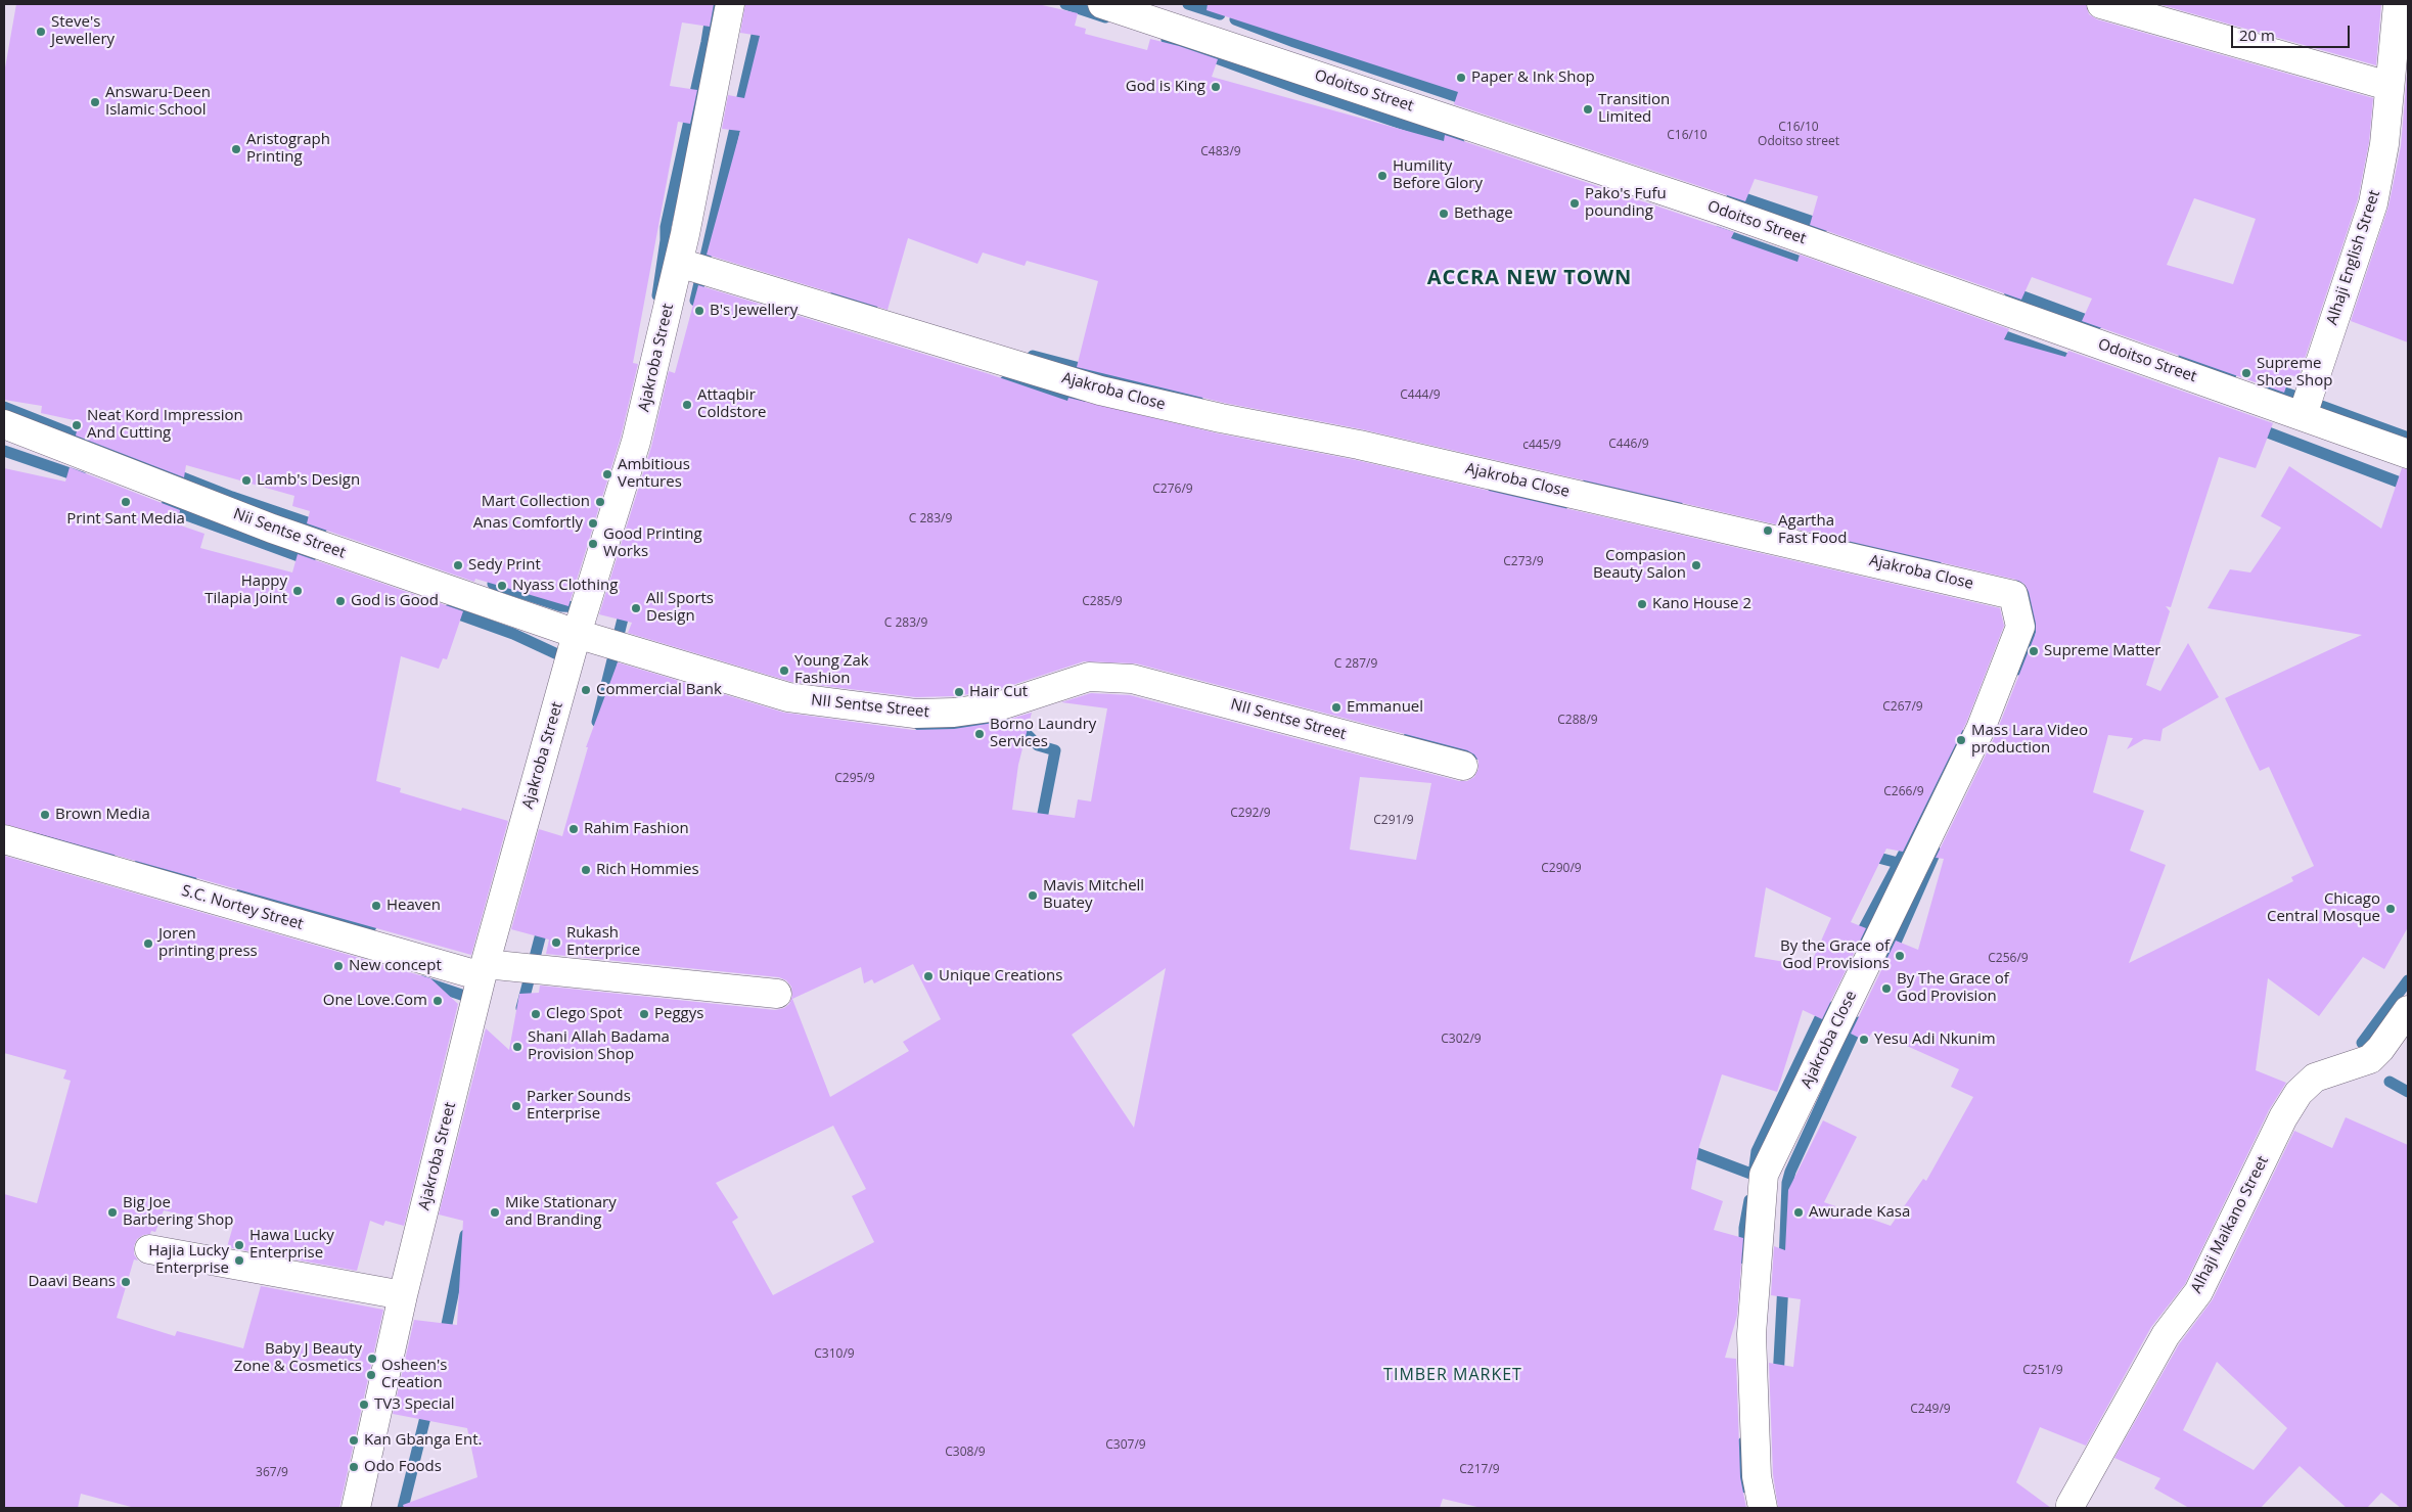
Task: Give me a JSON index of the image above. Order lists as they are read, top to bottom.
{
  "streets": {
    "street": [
      "Odoitso Street",
      "Alhaji English Street",
      "Ajakroba Street",
      "Ajakroba Close",
      "Nii Sentse Street",
      "NII Sentse Street",
      "S.C. Nortey Street",
      "Alhaji Maikano Street"
    ]
  },
  "crossings": [
    ["Odoitso Street", "Alhaji English Street"],
    ["Ajakroba Street", "Ajakroba Close"],
    ["Ajakroba Street", "Nii Sentse Street"],
    ["Ajakroba Street", "NII Sentse Street"],
    ["Ajakroba Street", "S.C. Nortey Street"],
    ["Nii Sentse Street", "NII Sentse Street"]
  ],
  "districts": ["ACCRA NEW TOWN", "TIMBER MARKET"],
  "places": [
    "Steve's Jewellery",
    "Paper & Ink Shop",
    "God is King",
    "Answaru-Deen Islamic School",
    "Transition Limited",
    "Aristograph Printing",
    "Humility Before Glory",
    "Pako's Fufu pounding",
    "Bethage",
    "B's Jewellery",
    "Supreme Shoe Shop",
    "Attaqbir Coldstore",
    "Neat Kord Impression And Cutting",
    "Ambitious Ventures",
    "Lamb's Design",
    "Print Sant Media",
    "Mart Collection",
    "Anas Comfortly",
    "Agartha Fast Food",
    "Good Printing Works",
    "Sedy Print",
    "Compasion Beauty Salon",
    "Nyass Clothing",
    "Happy Tilapia Joint",
    "God is Good",
    "Kano House 2",
    "All Sports Design",
    "Supreme Matter",
    "Young Zak Fashion",
    "Commercial Bank",
    "Hair Cut",
    "Emmanuel",
    "Borno Laundry Services",
    "Mass Lara Video production",
    "Brown Media",
    "Rahim Fashion",
    "Rich Hommies",
    "Mavis Mitchell Buatey",
    "Heaven",
    "Chicago Central Mosque",
    "Rukash Enterprice",
    "Joren printing press",
    "By the Grace of God Provisions",
    "New concept",
    "Unique Creations",
    "By The Grace of God Provision",
    "One Love.Com",
    "Clego Spot",
    "Peggys",
    "Yesu Adi Nkunim",
    "Shani Allah Badama Provision Shop",
    "Parker Sounds Enterprise",
    "Big Joe Barbering Shop",
    "Mike Stationary and Branding",
    "Awurade Kasa",
    "Hawa Lucky Enterprise",
    "Hajia Lucky Enterprise",
    "Daavi Beans",
    "Baby J Beauty Zone & Cosmetics",
    "Osheen's Creation",
    "TV3 Special",
    "Kan Gbanga Ent.",
    "Odo Foods"
  ],
  "house_numbers": [
    "C16/10 Odoitso street",
    "C16/10",
    "C483/9",
    "C444/9",
    "C446/9",
    "c445/9",
    "C276/9",
    "C 283/9",
    "C273/9",
    "C285/9",
    "C 283/9",
    "C 287/9",
    "C267/9",
    "C288/9",
    "C295/9",
    "C266/9",
    "C292/9",
    "C291/9",
    "C290/9",
    "C256/9",
    "C302/9",
    "C310/9",
    "C251/9",
    "C249/9",
    "C307/9",
    "C308/9",
    "C217/9",
    "367/9"
  ],
  "scale_bar": "20 m"
}
